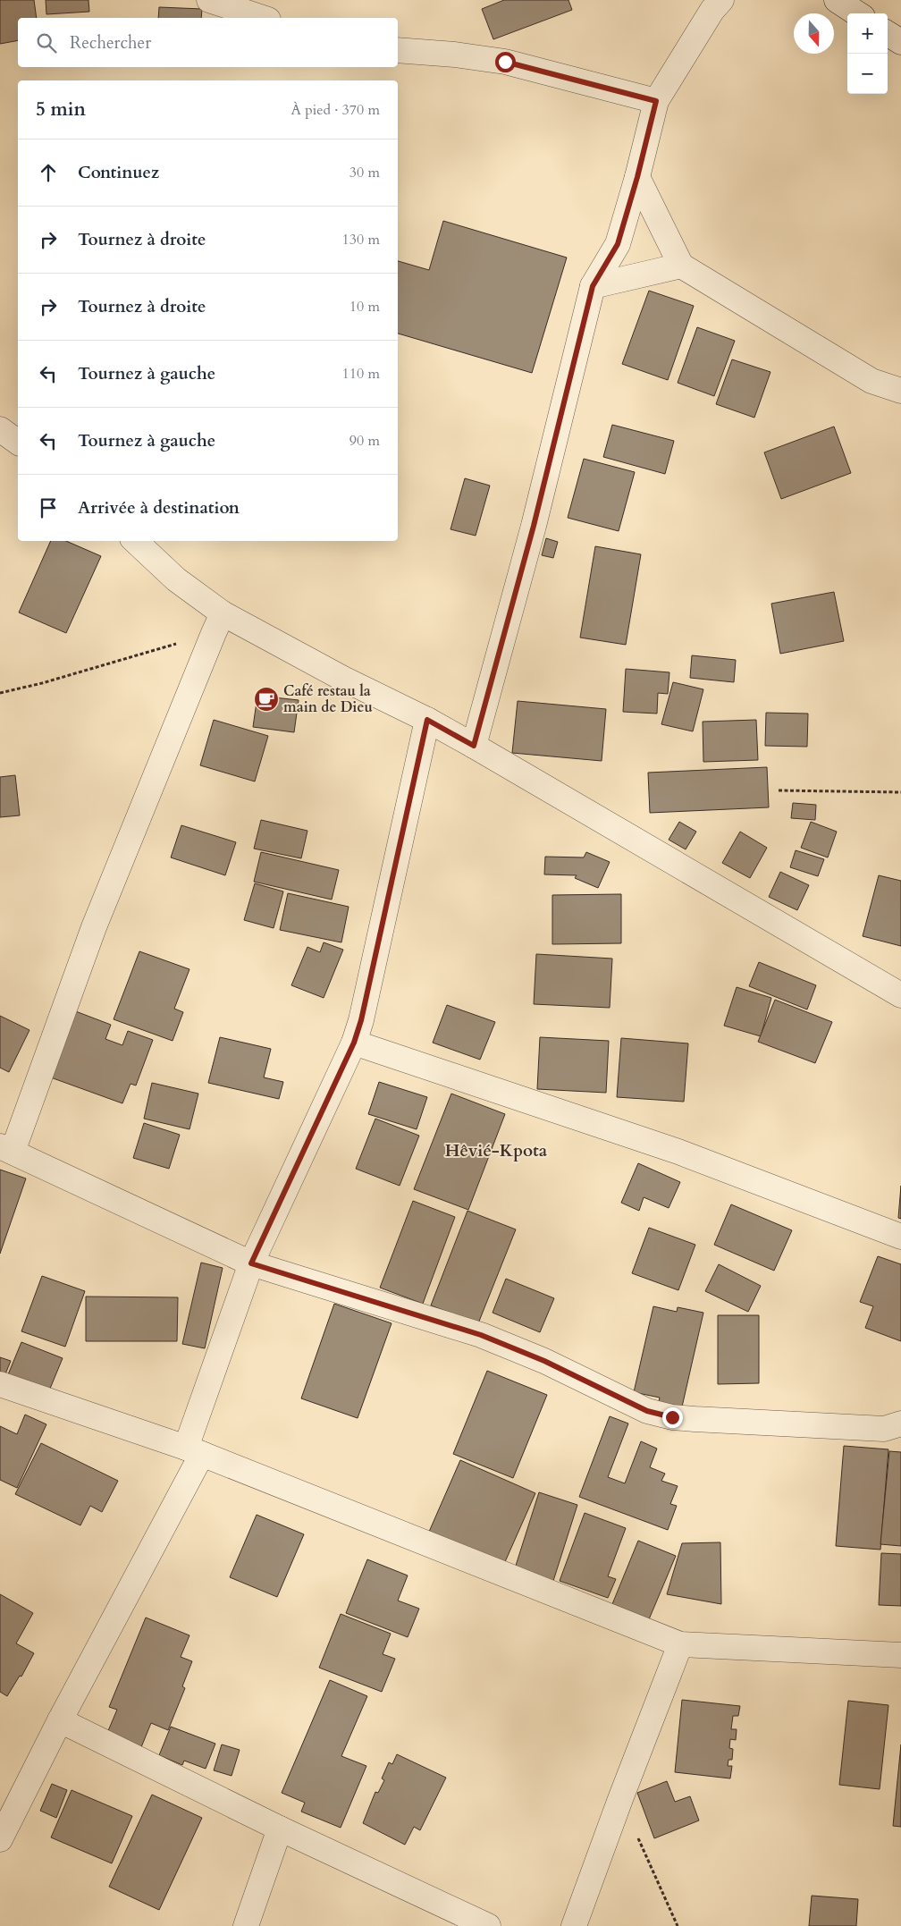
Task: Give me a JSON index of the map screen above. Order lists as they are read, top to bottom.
{
  "districts": ["Hêvié-Kpota"],
  "places": {
    "cafe": ["Café restau la main de Dieu"]
  },
  "north": "bottom",
  "page": {
    "map_buttons": ["+", "−"],
    "search": "Rechercher",
    "heading": ["5 min", "À pied · 370 m"],
    "list": [
      ["Continuez", "30 m"],
      ["Tournez à droite", "130 m"],
      ["Tournez à droite", "10 m"],
      ["Tournez à gauche", "110 m"],
      ["Tournez à gauche", "90 m"],
      "Arrivée à destination"
    ]
  }
}
